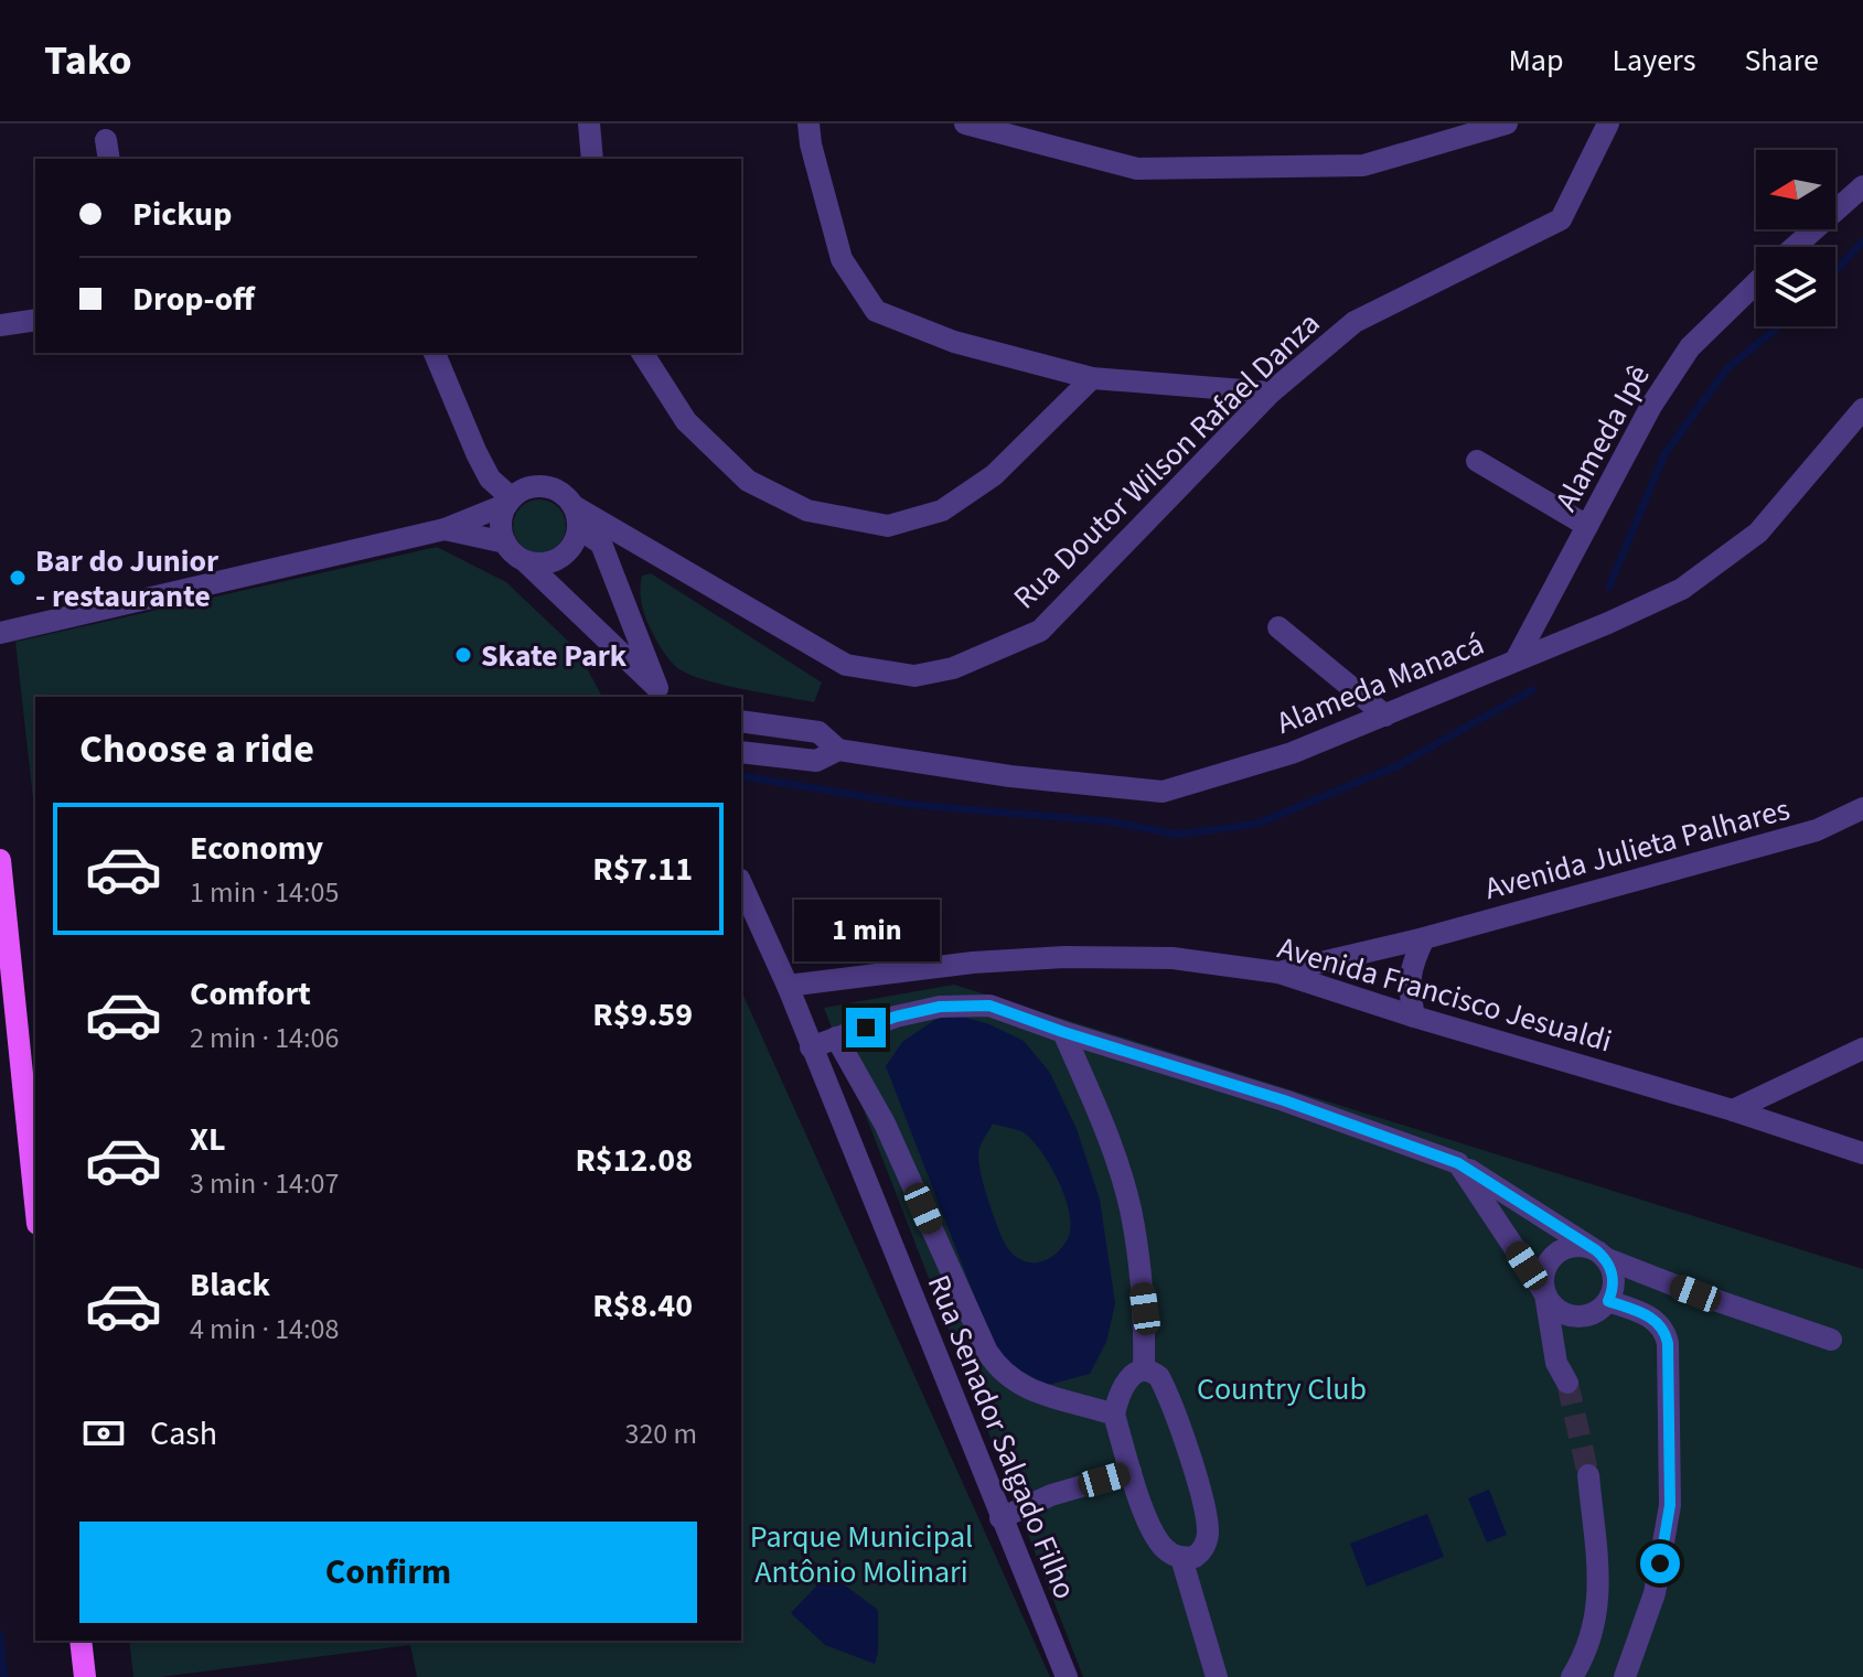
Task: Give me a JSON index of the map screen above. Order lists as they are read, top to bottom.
{
  "streets": {
    "street": [
      "Alameda Ipê",
      "Rua Doutor Wilson Rafael Danza",
      "Alameda Manacá",
      "Avenida Julieta Palhares",
      "Avenida Francisco Jesualdi",
      "Rua Senador Salgado Filho"
    ]
  },
  "crossings": [
    ["Alameda Ipê", "Alameda Manacá"],
    ["Avenida Julieta Palhares", "Avenida Francisco Jesualdi"],
    ["Avenida Francisco Jesualdi", "Rua Senador Salgado Filho"]
  ],
  "parks": ["Country Club", "Parque Municipal Antônio Molinari"],
  "places": ["Bar do Junior - restaurante", "Skate Park"],
  "north": "left",
  "page": {
    "header": "Tako",
    "nav": ["Map", "Layers", "Share"],
    "banner": ["Pickup", "Drop-off"],
    "heading": "Choose a ride",
    "list": [
      {
        "name": "Economy",
        "note": "1 min · 14:05",
        "value": "R$7.11"
      },
      {
        "name": "Comfort",
        "note": "2 min · 14:06",
        "value": "R$9.59"
      },
      {
        "name": "XL",
        "note": "3 min · 14:07",
        "value": "R$12.08"
      },
      {
        "name": "Black",
        "note": "4 min · 14:08",
        "value": "R$8.40"
      }
    ],
    "bubble": "1 min",
    "pay": ["Cash", "320 m"],
    "buttons": "Confirm"
  }
}
